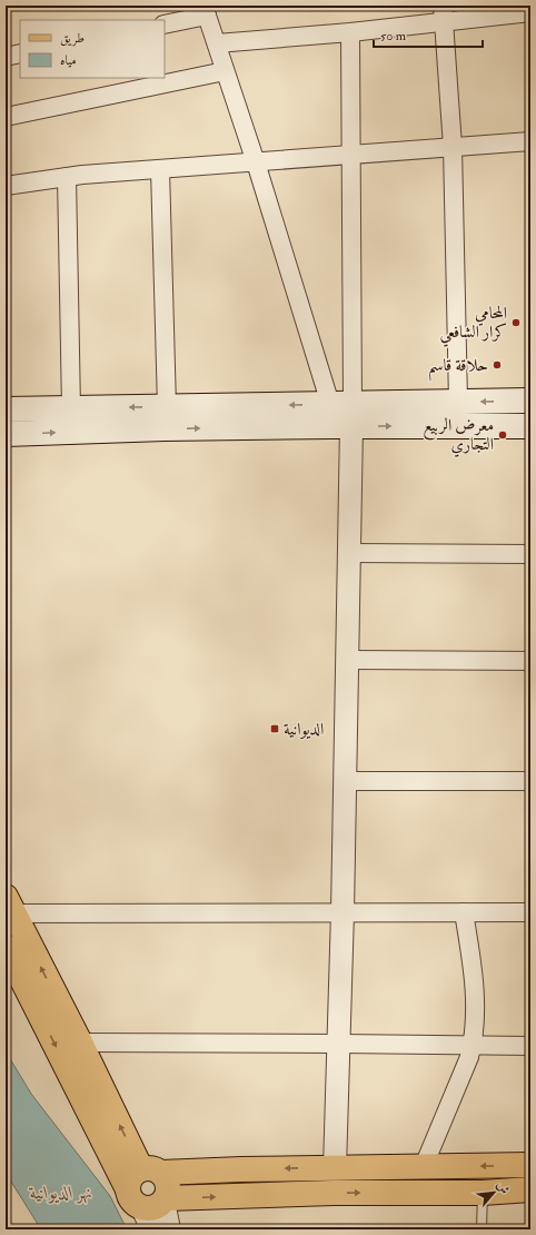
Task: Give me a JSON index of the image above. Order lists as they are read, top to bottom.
{
  "water": ["نهر الديوانية"],
  "places": {
    "other": ["المحامي كرار الشافعي", "حلاقة قاسم", "معرض الربيع التجاري"],
    "transit": ["الديوانية"]
  },
  "legend": ["طريق", "مياه"],
  "scale_bar": "50 m",
  "north": "top right"
}
